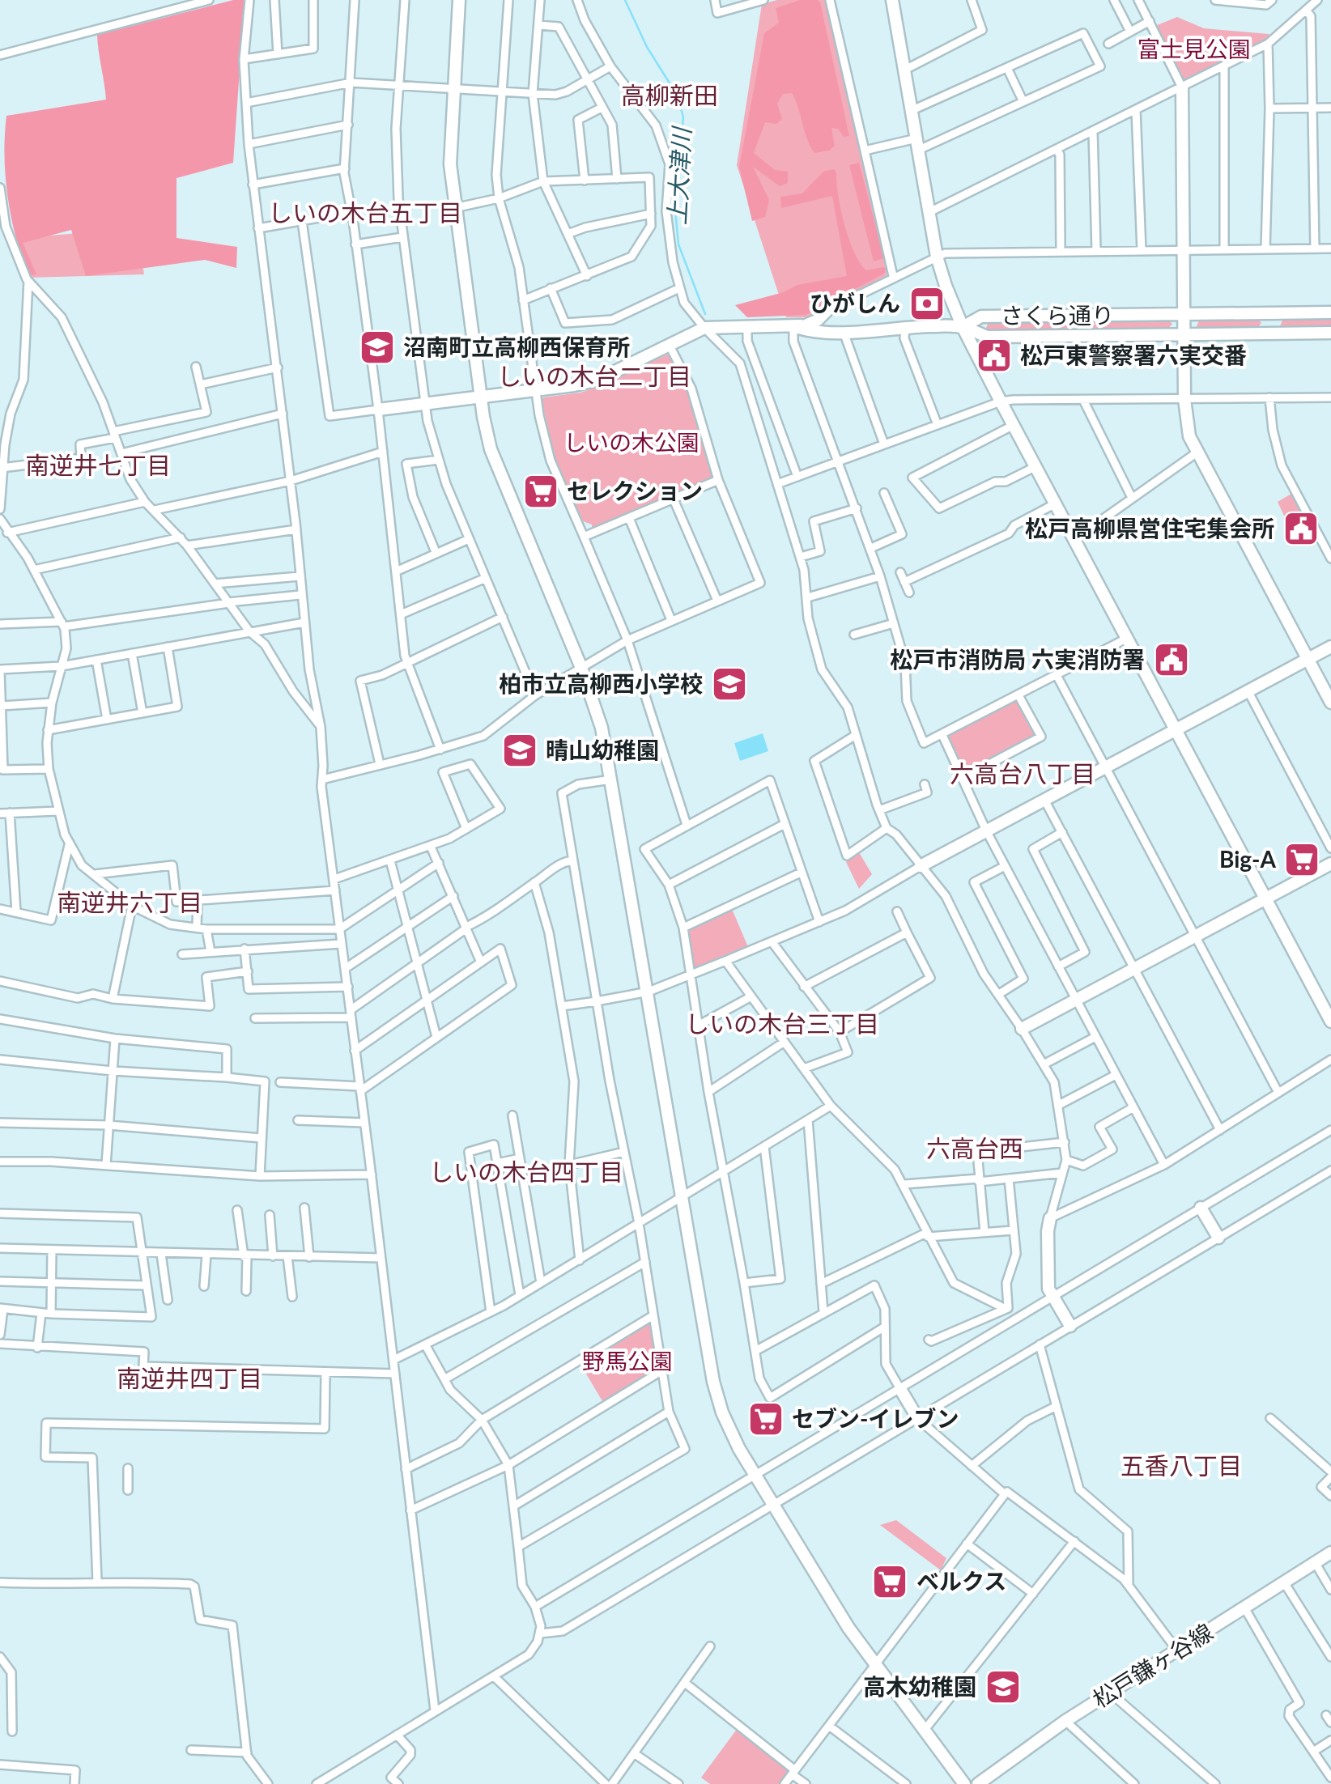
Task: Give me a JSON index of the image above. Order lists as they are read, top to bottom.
{
  "streets": {
    "street": ["さくら通り", "松戸鎌ヶ谷線"]
  },
  "districts": [
    "高柳新田",
    "しいの木台五丁目",
    "しいの木台二丁目",
    "南逆井七丁目",
    "六高台八丁目",
    "南逆井六丁目",
    "しいの木台三丁目",
    "六高台西",
    "しいの木台四丁目",
    "南逆井四丁目",
    "五香八丁目"
  ],
  "water": ["上大津川"],
  "parks": ["富士見公園", "しいの木公園", "野馬公園"],
  "places": {
    "bank": ["ひがしん"],
    "school or university": [
      "沼南町立高柳西保育所",
      "柏市立高柳西小学校",
      "晴山幼稚園",
      "高木幼稚園"
    ],
    "public building": ["松戸東警察署六実交番", "松戸高柳県営住宅集会所", "松戸市消防局 六実消防署"],
    "supermarket": [
      "セレクション",
      "Big-A",
      "セブン-イレブン",
      "ベルクス"
    ]
  }
}
